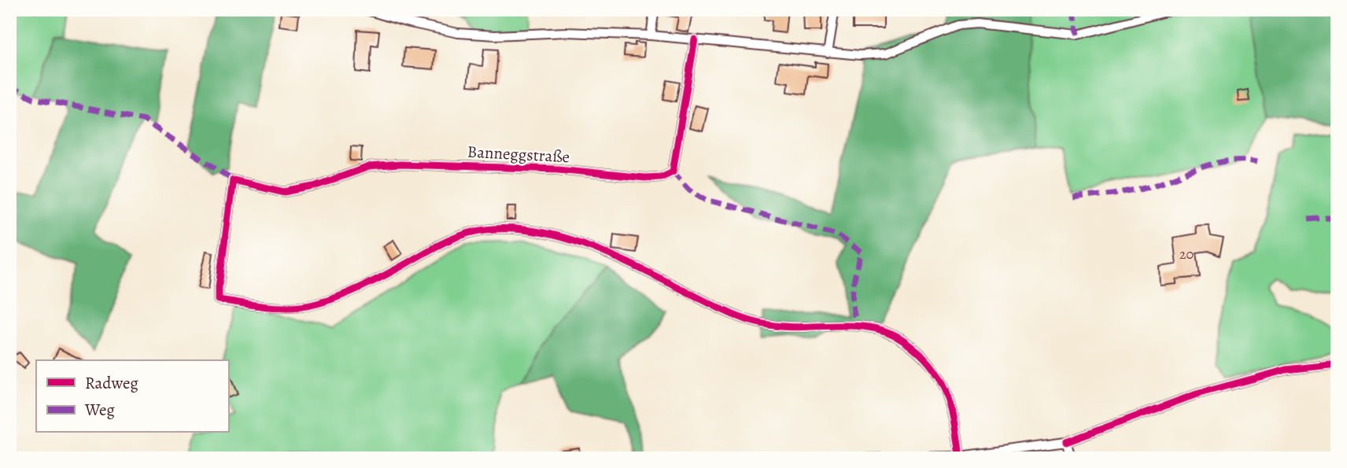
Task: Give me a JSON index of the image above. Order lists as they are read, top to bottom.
{
  "streets": {
    "street": ["Banneggstraße"]
  },
  "house_numbers": ["20"],
  "legend": ["Radweg", "Weg"]
}
